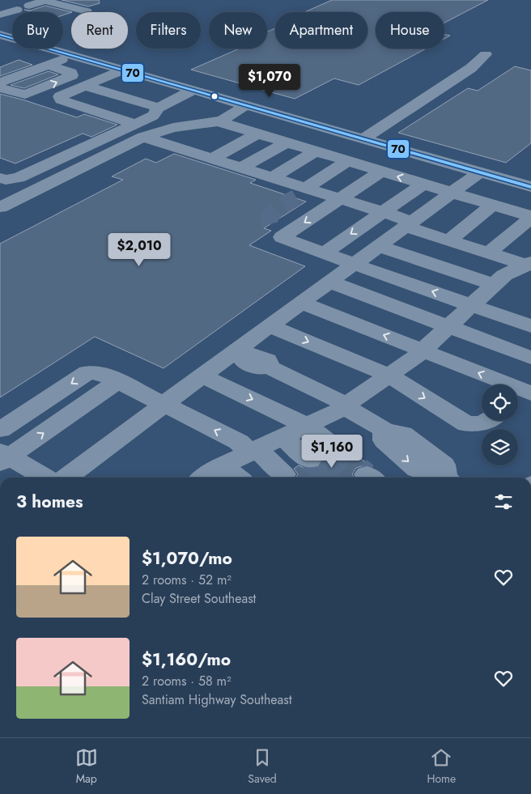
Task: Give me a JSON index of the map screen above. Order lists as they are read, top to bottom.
{
  "lines": ["transit line 70"],
  "page": {
    "chip": [
      "Buy",
      "Rent",
      "Filters",
      "New",
      "Apartment",
      "House"
    ],
    "price": ["$1,070", "$2,010", "$1,160"],
    "heading": "3 homes",
    "list": [
      {
        "name": "$1,070/mo",
        "note": "2 rooms · 52 m² · Clay Street Southeast"
      },
      {
        "name": "$1,160/mo",
        "note": "2 rooms · 58 m² · Santiam Highway Southeast"
      }
    ],
    "tabs": ["Map", "Saved", "Home"]
  }
}
